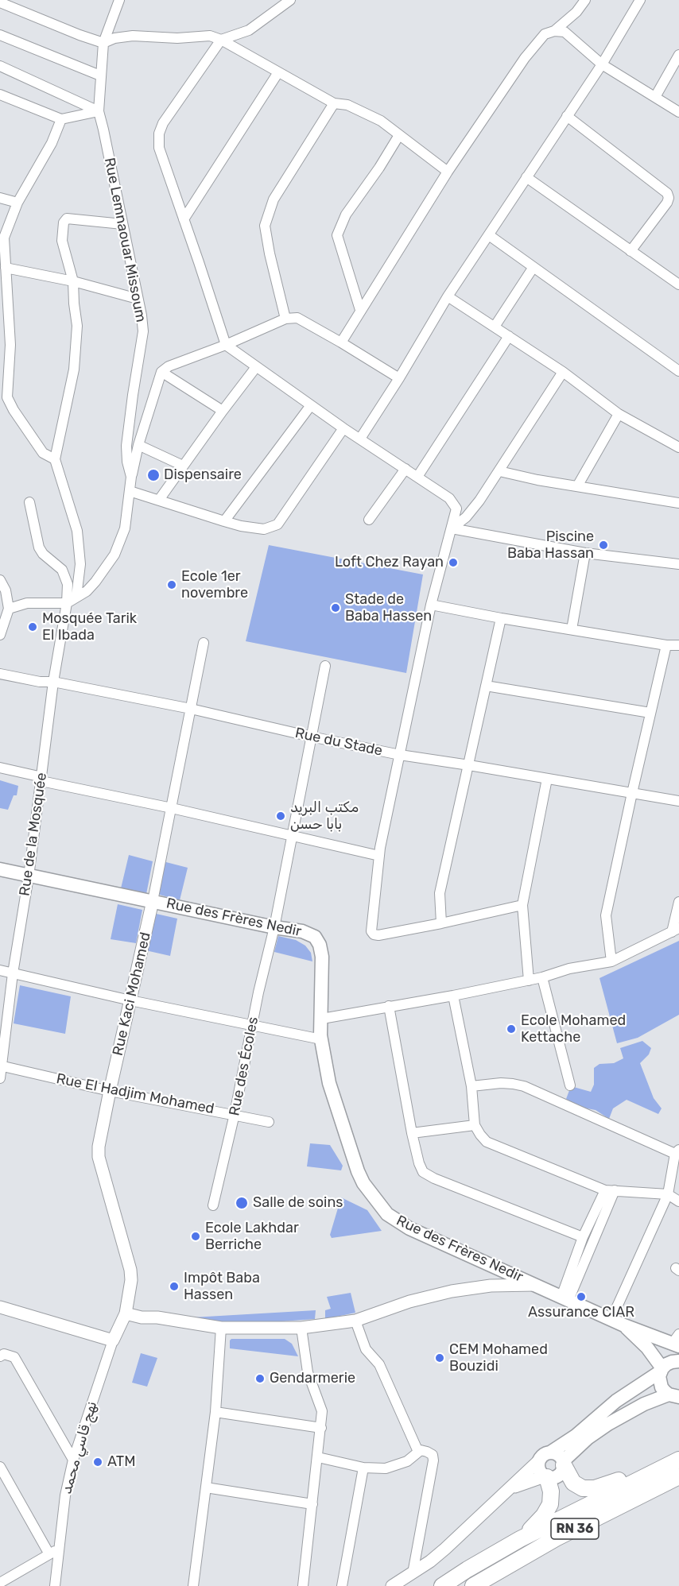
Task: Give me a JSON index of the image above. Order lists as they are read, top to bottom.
{
  "streets": {
    "highway": ["RN 36"],
    "main road": ["Rue des Frères Nedir"],
    "street": [
      "Rue Lemnaouar Missoum",
      "Rue du Stade",
      "Rue de la Mosquée",
      "Rue Kaci Mohamed",
      "Rue des Écoles",
      "Rue El Hadjim Mohamed",
      "نهج قاسي محمد"
    ]
  },
  "crossings": [
    ["Rue Lemnaouar Missoum", "Rue de la Mosquée"],
    ["Rue du Stade", "Rue de la Mosquée"],
    ["Rue du Stade", "Rue Kaci Mohamed"],
    ["Rue du Stade", "Rue des Écoles"],
    ["Rue de la Mosquée", "Rue des Frères Nedir"],
    ["Rue de la Mosquée", "Rue El Hadjim Mohamed"],
    ["Rue des Frères Nedir", "Rue Kaci Mohamed"],
    ["Rue des Frères Nedir", "Rue des Écoles"],
    ["Rue Kaci Mohamed", "Rue El Hadjim Mohamed"],
    ["Rue Kaci Mohamed", "نهج قاسي محمد"],
    ["Rue des Écoles", "Rue El Hadjim Mohamed"]
  ],
  "places": [
    "Dispensaire",
    "Piscine Baba Hassan",
    "Loft Chez Rayan",
    "Ecole 1er novembre",
    "Stade de Baba Hassen",
    "Mosquée Tarik El Ibada",
    "مكتب البريد بابا حسن",
    "Ecole Mohamed Kettache",
    "Salle de soins",
    "Ecole Lakhdar Berriche",
    "Impôt Baba Hassen",
    "Assurance CIAR",
    "CEM Mohamed Bouzidi",
    "Gendarmerie",
    "ATM"
  ]
}
